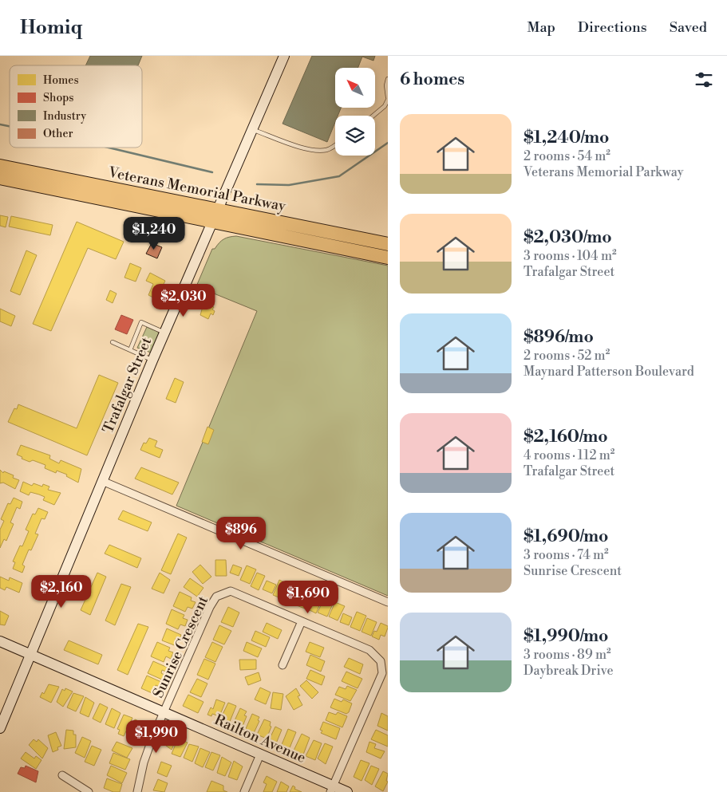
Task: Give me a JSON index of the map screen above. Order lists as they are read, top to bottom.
{
  "streets": {
    "highway": ["Veterans Memorial Parkway"],
    "main road": ["Trafalgar Street", "Railton Avenue"],
    "street": ["Sunrise Crescent"]
  },
  "crossings": [
    ["Veterans Memorial Parkway", "Trafalgar Street"],
    ["Trafalgar Street", "Railton Avenue"],
    ["Sunrise Crescent", "Railton Avenue"]
  ],
  "legend": [
    "Homes",
    "Shops",
    "Industry",
    "Other"
  ],
  "north": "top left",
  "page": {
    "header": "Homiq",
    "nav": ["Map", "Directions", "Saved"],
    "heading": "6 homes",
    "list": [
      {
        "name": "$1,240/mo",
        "note": "2 rooms · 54 m² · Veterans Memorial Parkway"
      },
      {
        "name": "$2,030/mo",
        "note": "3 rooms · 104 m² · Trafalgar Street"
      },
      {
        "name": "$896/mo",
        "note": "2 rooms · 52 m² · Maynard Patterson Boulevard"
      },
      {
        "name": "$2,160/mo",
        "note": "4 rooms · 112 m² · Trafalgar Street"
      },
      {
        "name": "$1,690/mo",
        "note": "3 rooms · 74 m² · Sunrise Crescent"
      },
      {
        "name": "$1,990/mo",
        "note": "3 rooms · 89 m² · Daybreak Drive"
      }
    ],
    "price": [
      "$1,240",
      "$2,030",
      "$896",
      "$2,160",
      "$1,690",
      "$1,990"
    ]
  }
}
